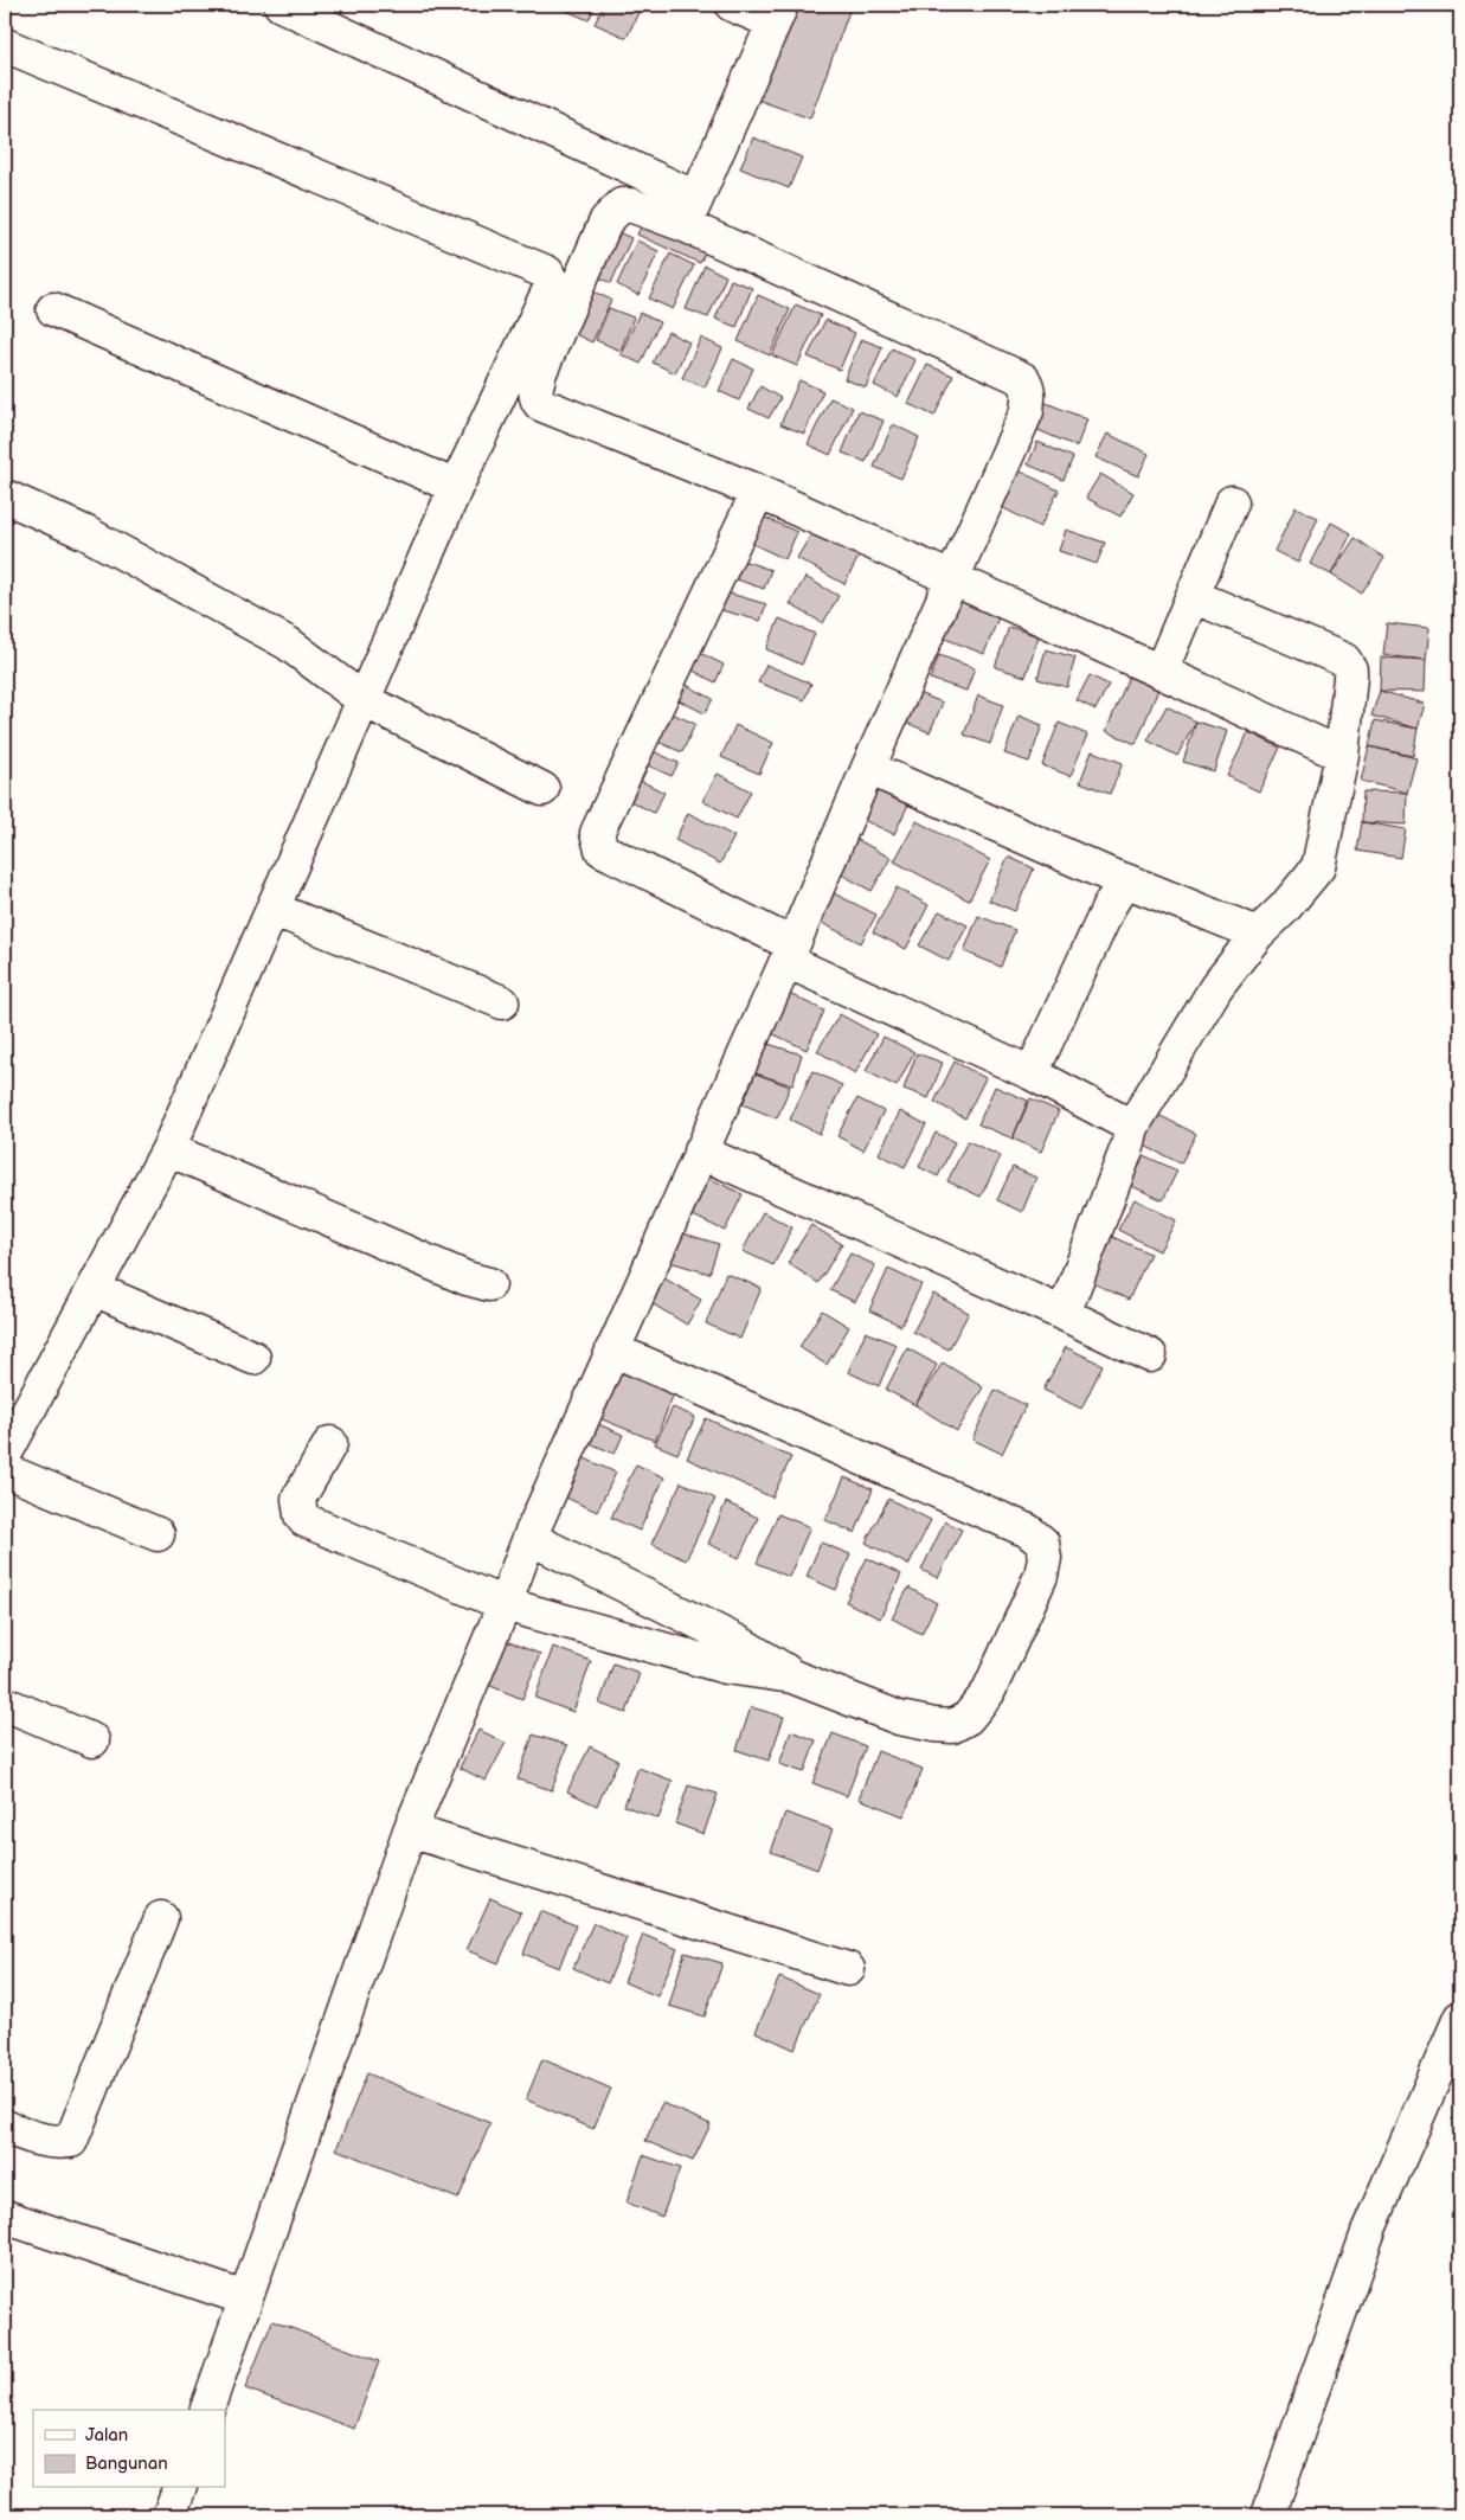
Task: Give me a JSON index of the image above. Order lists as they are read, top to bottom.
{
  "legend": ["Jalan", "Bangunan"]
}
